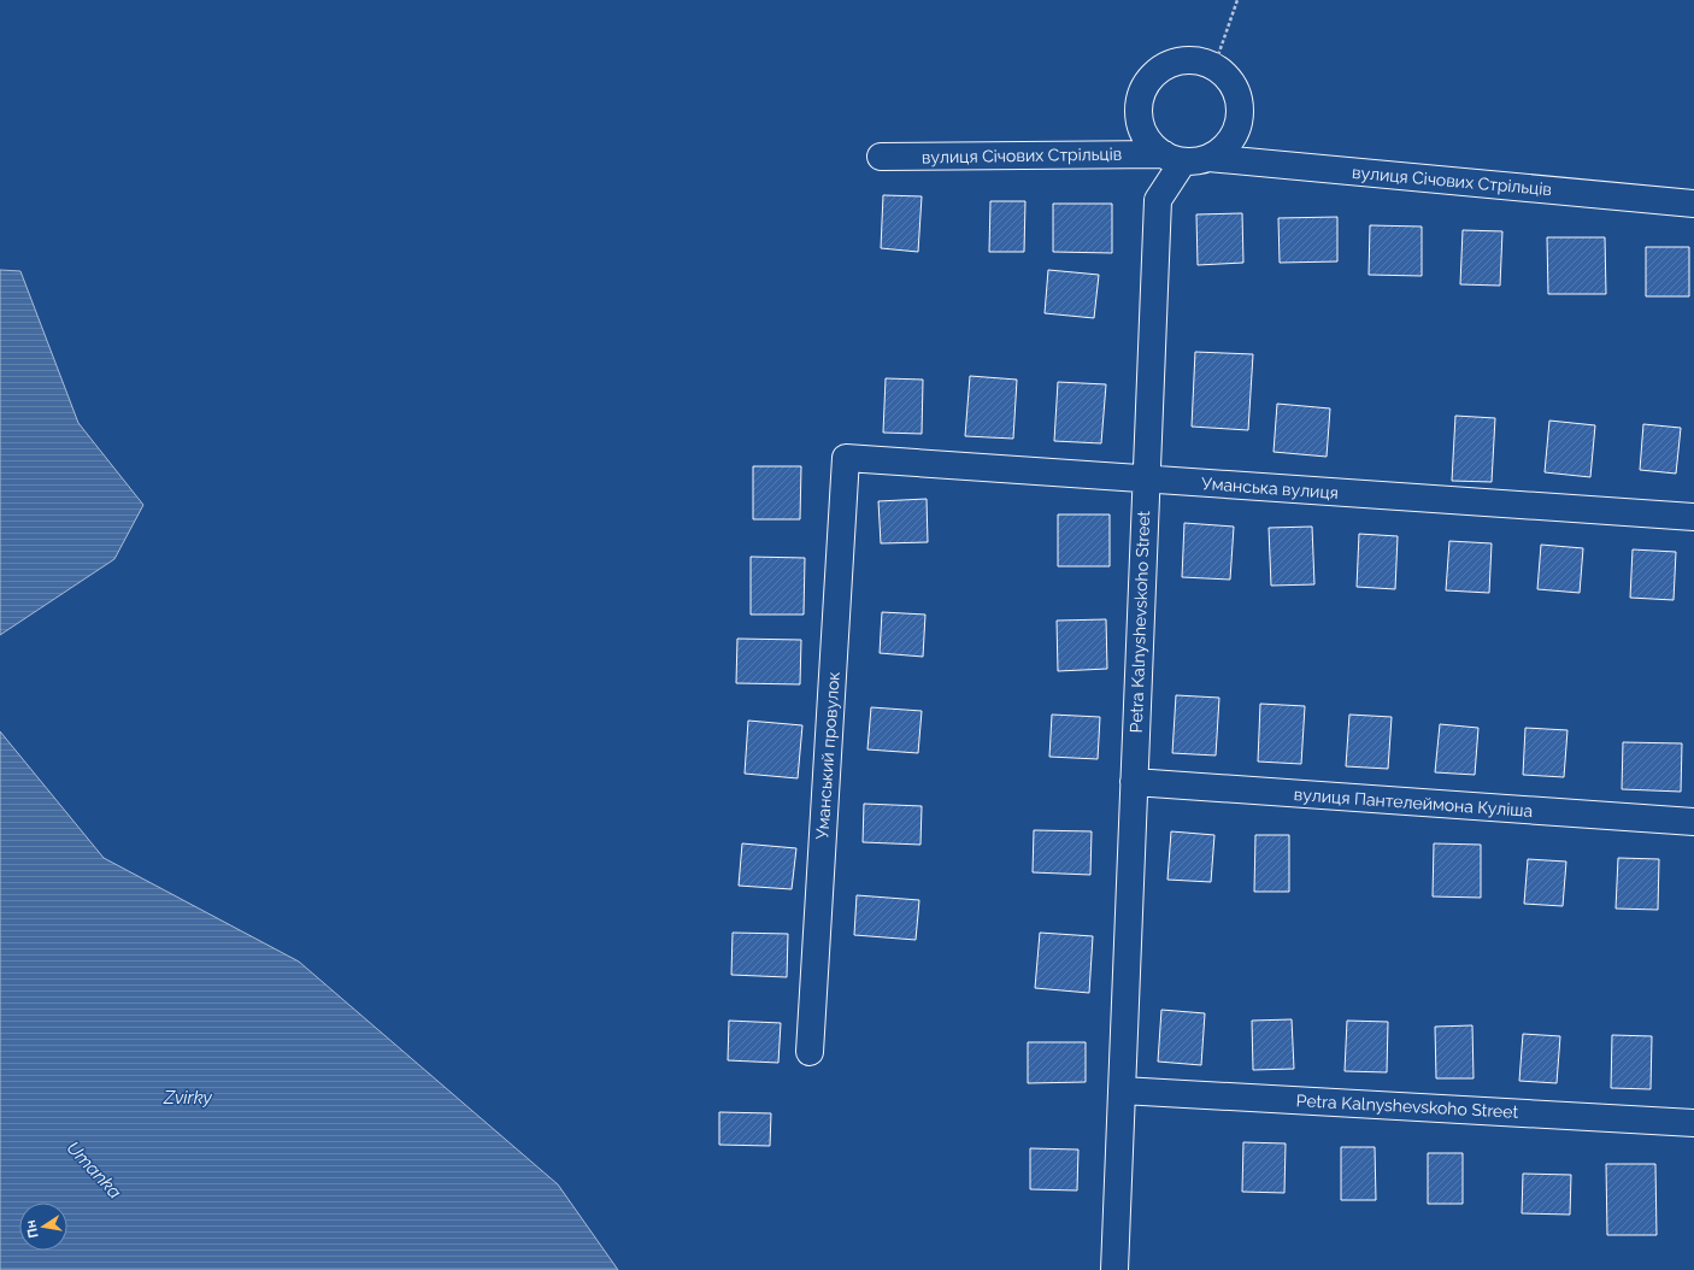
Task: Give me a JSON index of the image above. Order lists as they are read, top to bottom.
{
  "streets": {
    "street": [
      "вулиця Січових Стрільців",
      "Уманська вулиця",
      "Petra Kalnyshevskoho Street",
      "Уманський провулок",
      "вулиця Пантелеймона Куліша"
    ]
  },
  "crossings": [
    ["вулиця Січових Стрільців", "Petra Kalnyshevskoho Street"],
    ["Уманська вулиця", "Petra Kalnyshevskoho Street"],
    ["Уманська вулиця", "Уманський провулок"],
    ["Petra Kalnyshevskoho Street", "вулиця Пантелеймона Куліша"]
  ],
  "water": ["Zvirky", "Umanka"],
  "north": "left"
}
